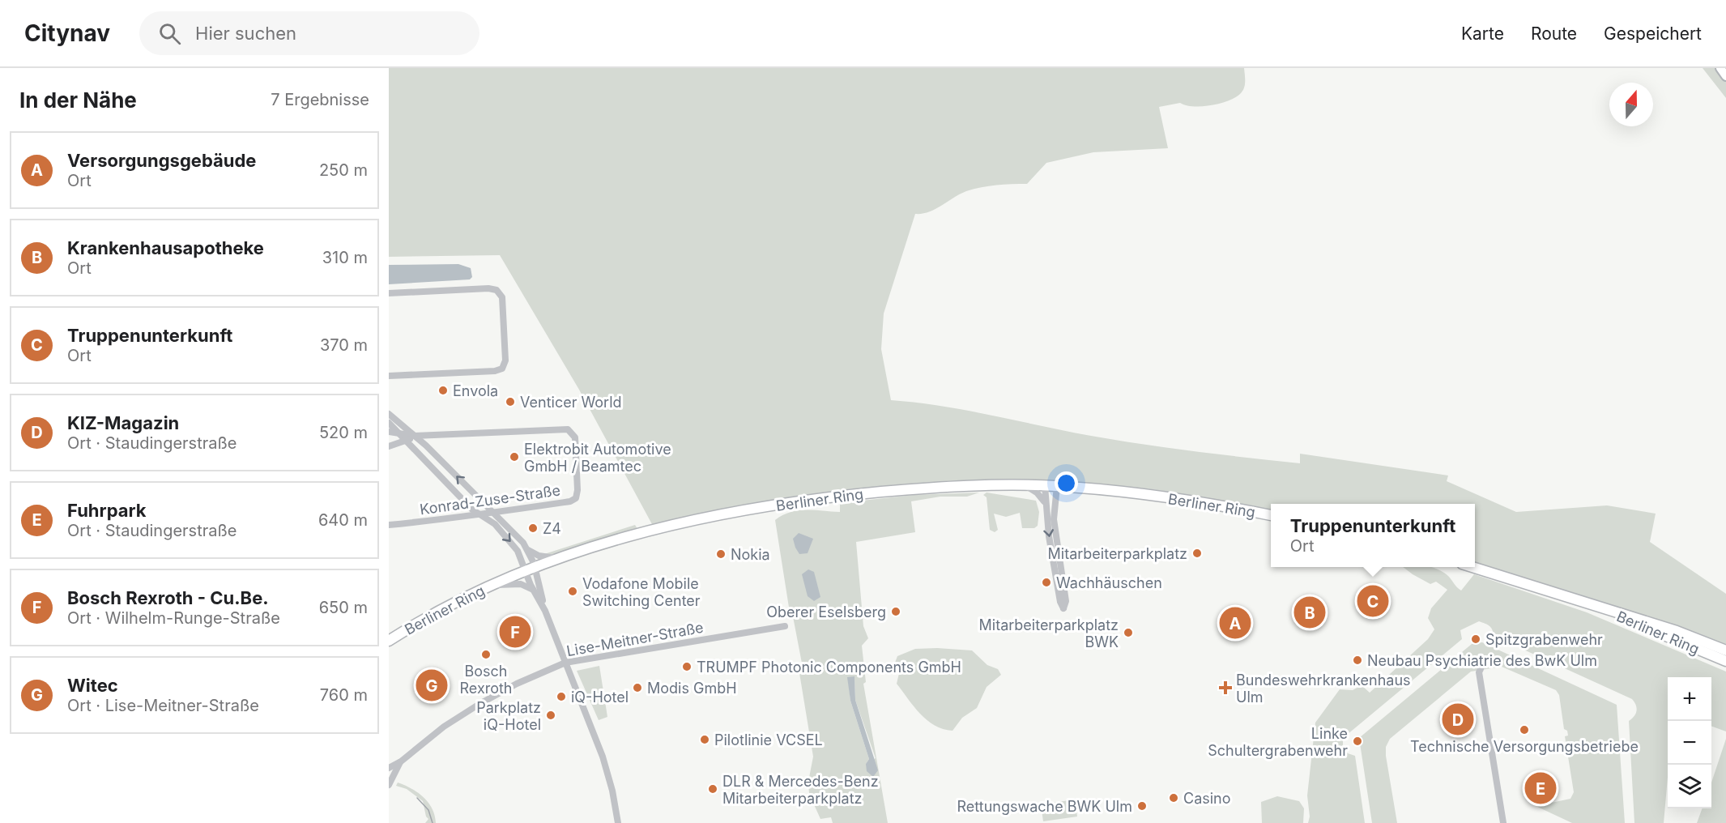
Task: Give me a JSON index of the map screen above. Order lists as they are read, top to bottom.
{
  "streets": {
    "main road": ["Berliner Ring"],
    "street": ["Konrad-Zuse-Straße", "Lise-Meitner-Straße"]
  },
  "places": {
    "other": [
      "Envola",
      "Venticer World",
      "Elektrobit Automotive GmbH / Beamtec",
      "Z4",
      "Mitarbeiterparkplatz",
      "Nokia",
      "Wachhäuschen",
      "Vodafone Mobile Switching Center",
      "Oberer Eselsberg",
      "Mitarbeiterparkplatz BWK",
      "Spitzgrabenwehr",
      "Bosch Rexroth",
      "Neubau Psychiatrie des BwK Ulm",
      "TRUMPF Photonic Components GmbH",
      "Modis GmbH",
      "iQ-Hotel",
      "Parkplatz iQ-Hotel",
      "Technische Versorgungsbetriebe",
      "Pilotlinie VCSEL",
      "Linke Schultergrabenwehr",
      "DLR & Mercedes-Benz Mitarbeiterparkplatz",
      "Casino",
      "Rettungswache BWK Ulm"
    ],
    "health": ["Bundeswehrkrankenhaus Ulm"]
  },
  "north": "top",
  "page": {
    "header": "Citynav",
    "search": "Hier suchen",
    "nav": ["Karte", "Route", "Gespeichert"],
    "heading": ["In der Nähe", "7 Ergebnisse"],
    "list": [
      {
        "mark": "A",
        "name": "Versorgungsgebäude",
        "note": "Ort",
        "value": "250 m"
      },
      {
        "mark": "B",
        "name": "Krankenhausapotheke",
        "note": "Ort",
        "value": "310 m"
      },
      {
        "mark": "C",
        "name": "Truppenunterkunft",
        "note": "Ort",
        "value": "370 m"
      },
      {
        "mark": "D",
        "name": "KIZ-Magazin",
        "note": "Ort · Staudingerstraße",
        "value": "520 m"
      },
      {
        "mark": "E",
        "name": "Fuhrpark",
        "note": "Ort · Staudingerstraße",
        "value": "640 m"
      },
      {
        "mark": "F",
        "name": "Bosch Rexroth - Cu.Be.",
        "note": "Ort · Wilhelm-Runge-Straße",
        "value": "650 m"
      },
      {
        "mark": "G",
        "name": "Witec",
        "note": "Ort · Lise-Meitner-Straße",
        "value": "760 m"
      }
    ],
    "popup": ["Truppenunterkunft", "Ort"],
    "pins": [
      "C",
      "B",
      "A",
      "F",
      "G",
      "D",
      "E"
    ],
    "map_buttons": ["+", "−"]
  }
}
